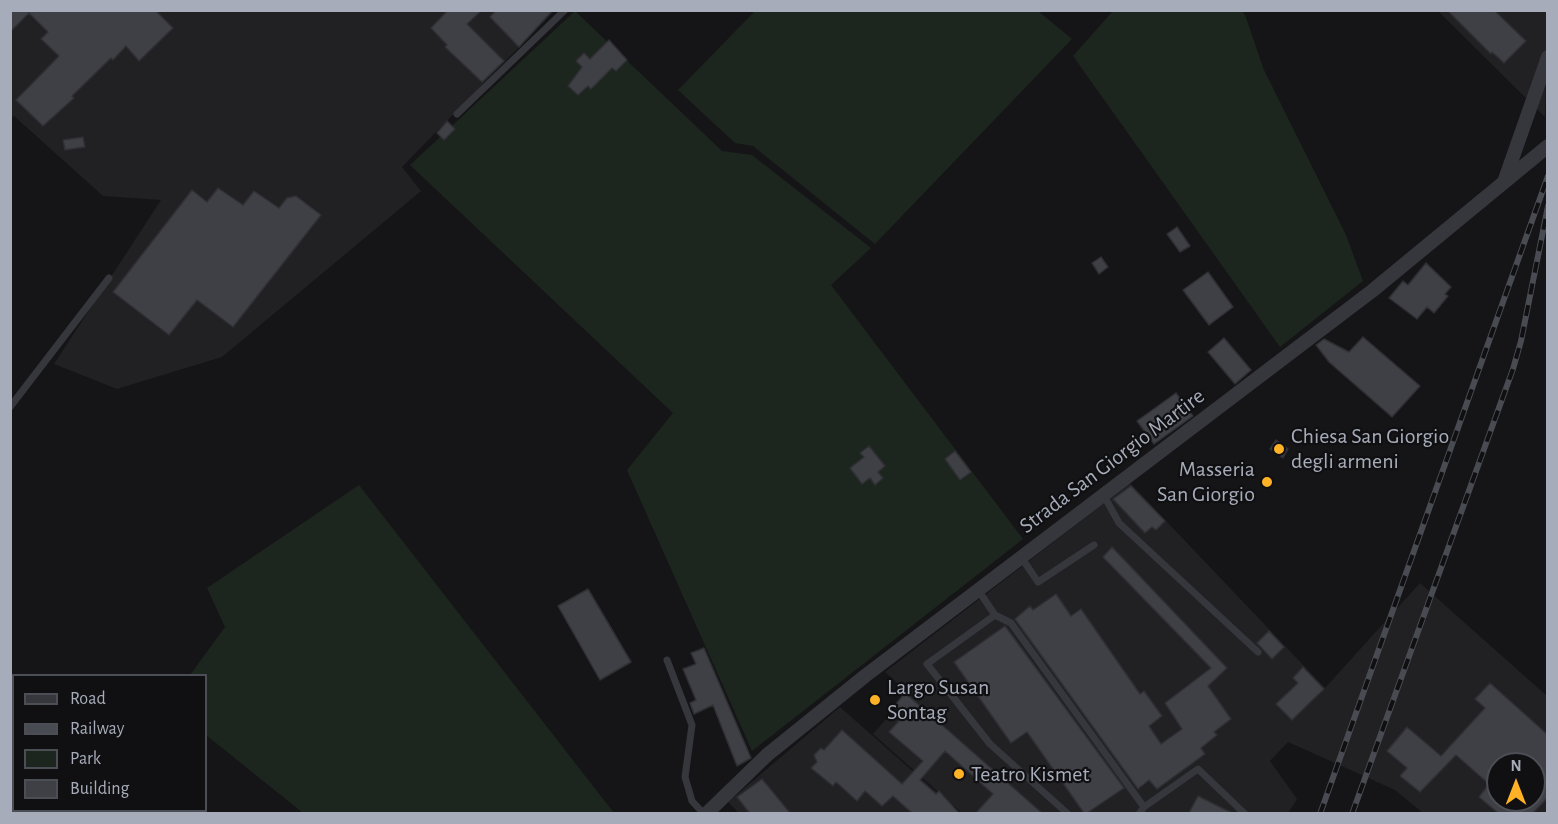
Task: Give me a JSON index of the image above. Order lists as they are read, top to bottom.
{
  "streets": {
    "street": ["Strada San Giorgio Martire"]
  },
  "places": [
    "Chiesa San Giorgio degli armeni",
    "Masseria San Giorgio",
    "Largo Susan Sontag",
    "Teatro Kismet"
  ],
  "legend": [
    "Road",
    "Railway",
    "Park",
    "Building"
  ],
  "north": "top"
}
